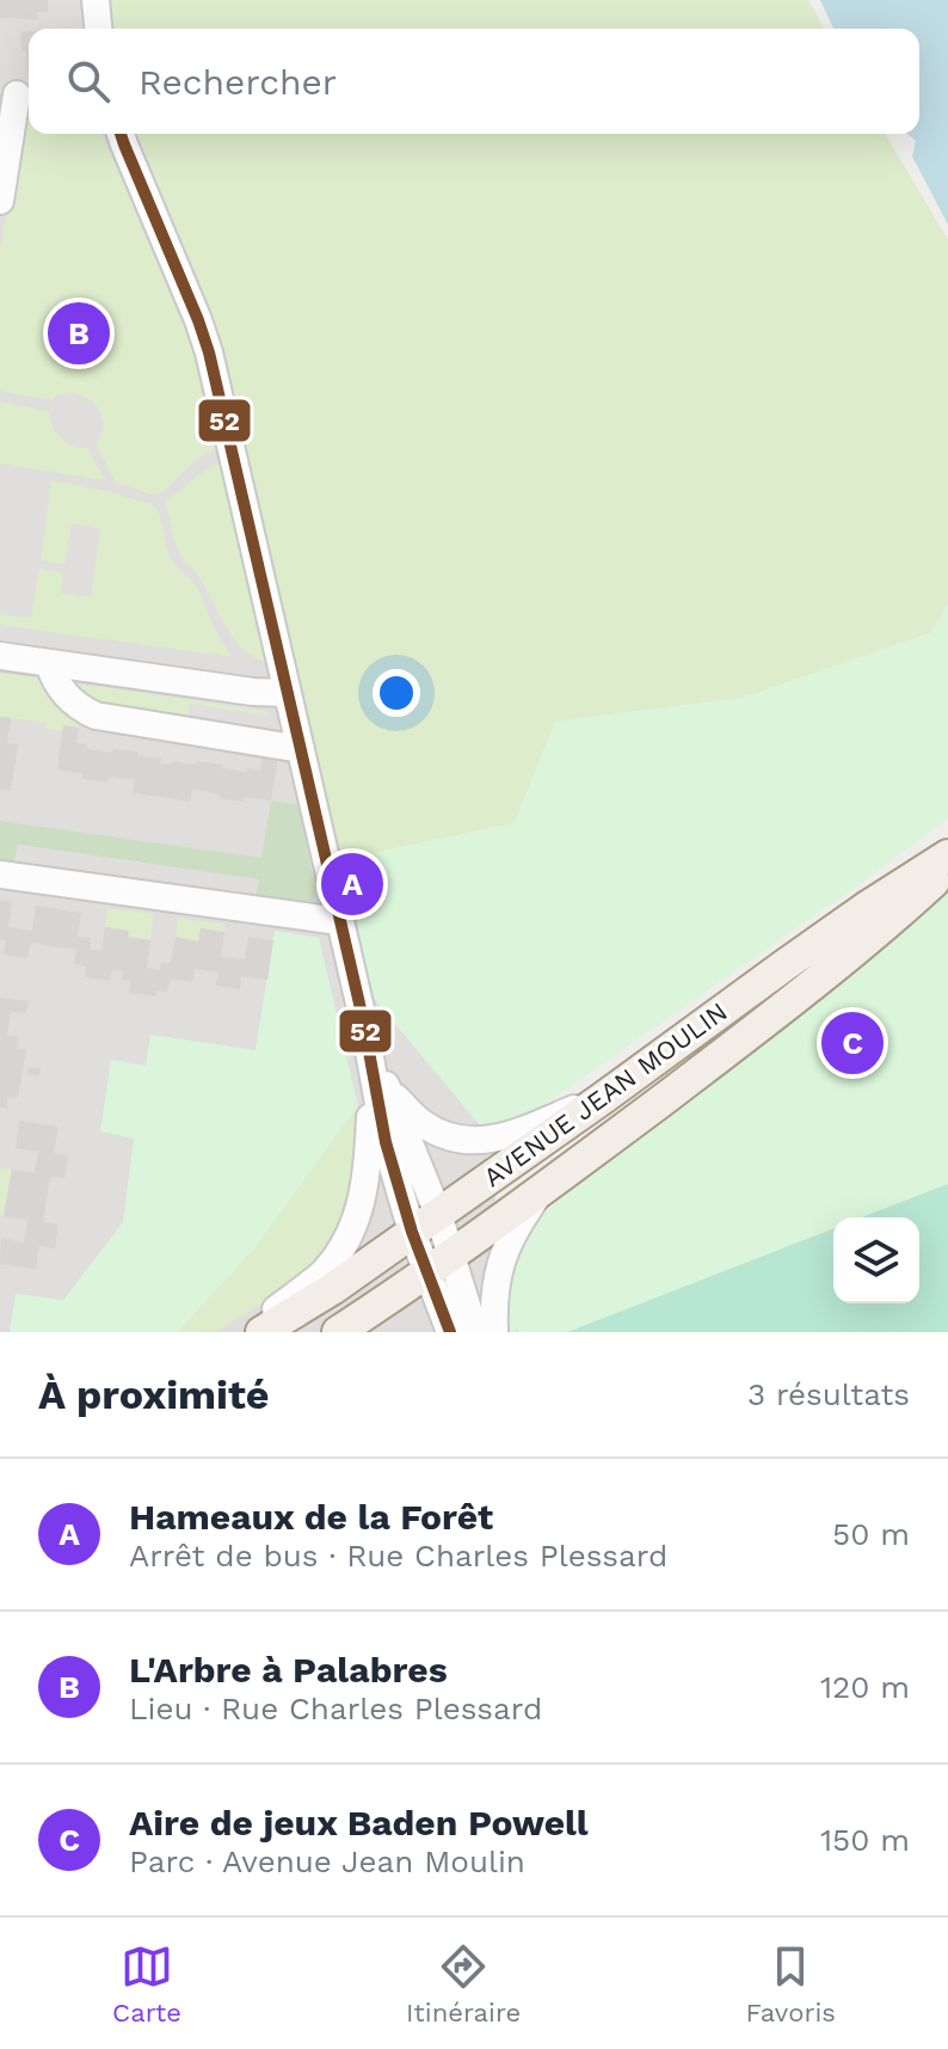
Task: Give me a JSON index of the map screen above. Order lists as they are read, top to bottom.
{
  "streets": {
    "main road": ["AVENUE JEAN MOULIN"]
  },
  "lines": ["transit line 52"],
  "page": {
    "search": "Rechercher",
    "pins": ["B", "A", "C"],
    "heading": ["À proximité", "3 résultats"],
    "list": [
      {
        "mark": "A",
        "name": "Hameaux de la Forêt",
        "note": "Arrêt de bus · Rue Charles Plessard",
        "value": "50 m"
      },
      {
        "mark": "B",
        "name": "L'Arbre à Palabres",
        "note": "Lieu · Rue Charles Plessard",
        "value": "120 m"
      },
      {
        "mark": "C",
        "name": "Aire de jeux Baden Powell",
        "note": "Parc · Avenue Jean Moulin",
        "value": "150 m"
      }
    ],
    "nav": ["Carte", "Itinéraire", "Favoris"]
  }
}
